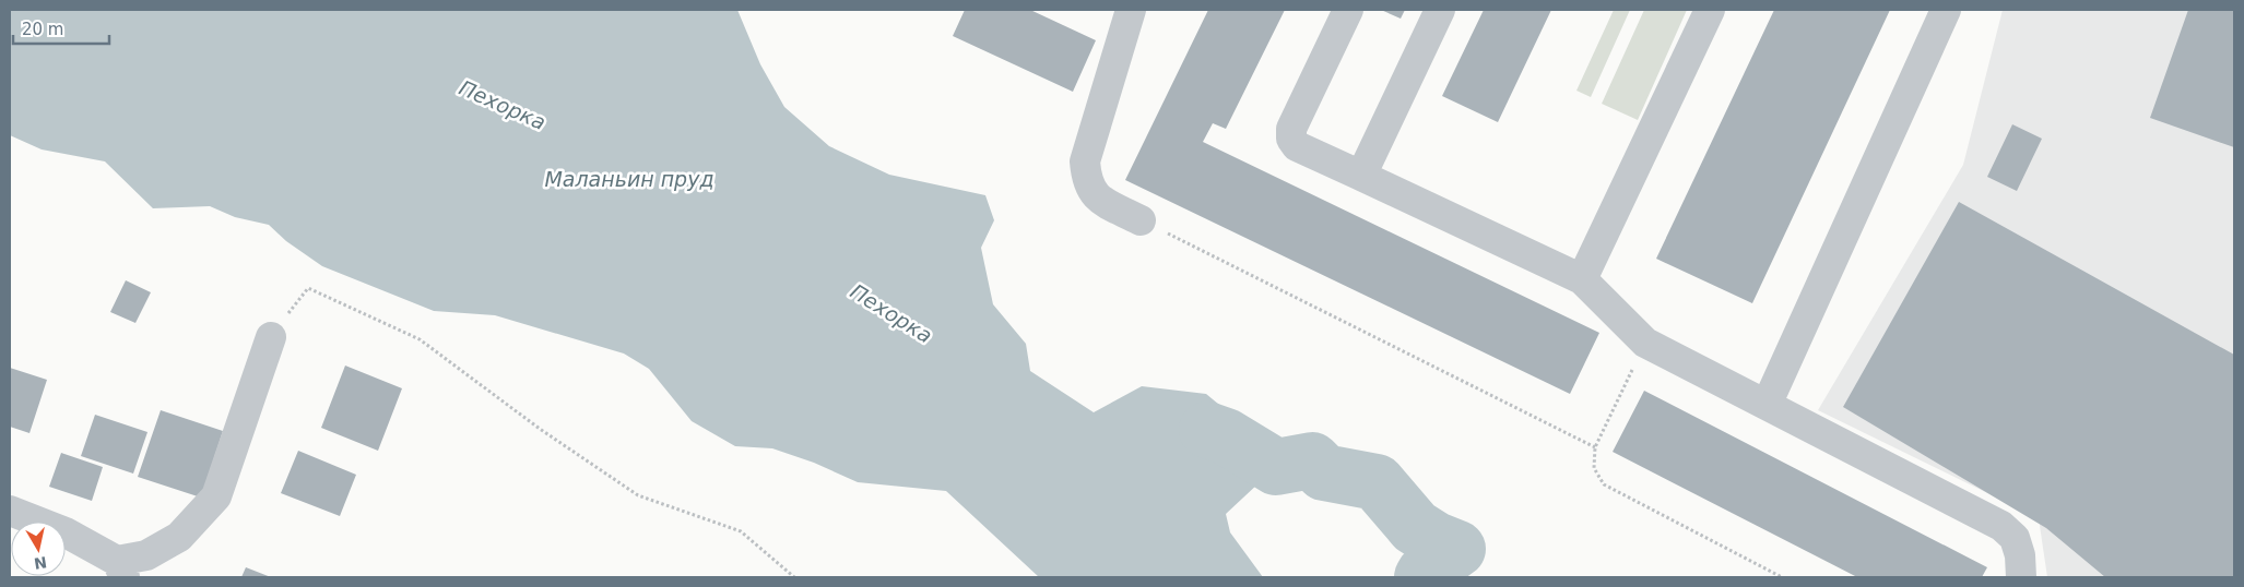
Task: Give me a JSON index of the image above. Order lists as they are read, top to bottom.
{
  "water": ["Пехорка", "Маланьин пруд"],
  "scale_bar": "20 m",
  "north": "bottom"
}
